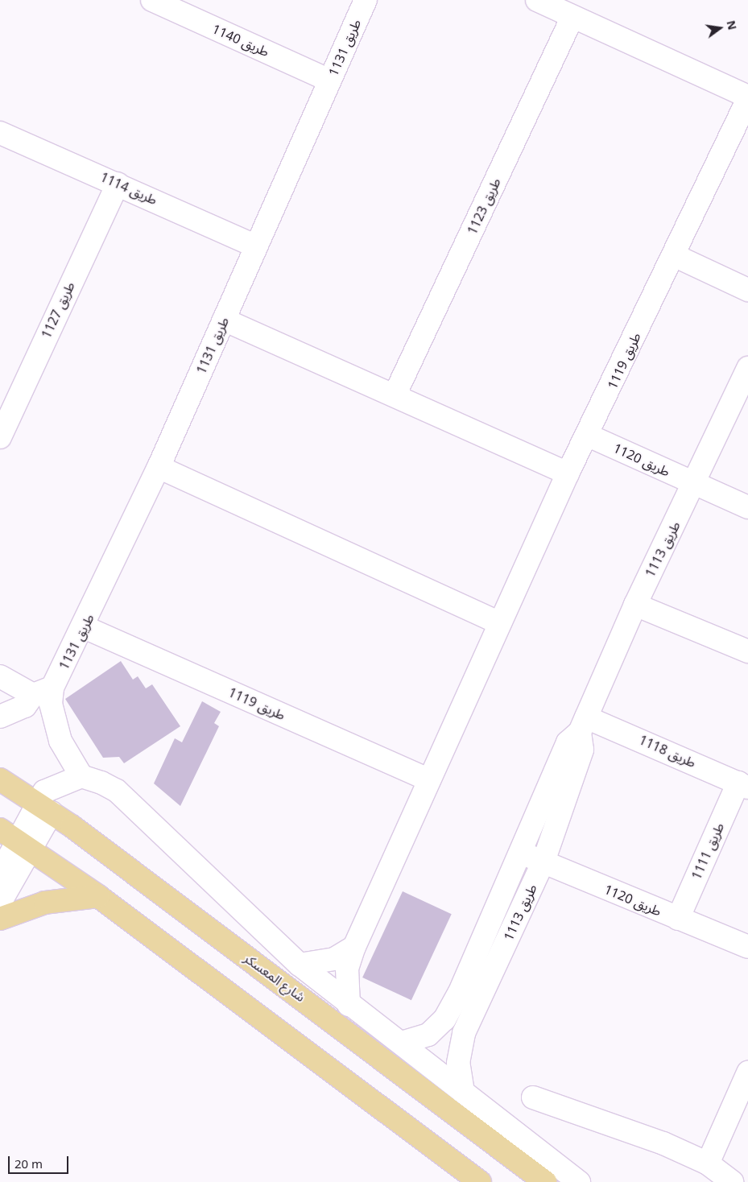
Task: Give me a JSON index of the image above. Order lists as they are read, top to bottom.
{
  "streets": {
    "main road": ["شارع المعسكر"],
    "street": [
      "طريق 1140",
      "طريق 1131",
      "طريق 1114",
      "طريق 1123",
      "طريق 1127",
      "طريق 1119",
      "طريق 1120",
      "طريق 1113",
      "طريق 1118",
      "طريق 1111"
    ]
  },
  "crossings": [
    ["طريق 1140", "طريق 1131"],
    ["طريق 1131", "طريق 1114"],
    ["طريق 1131", "طريق 1119"],
    ["طريق 1114", "طريق 1127"],
    ["طريق 1119", "طريق 1120"],
    ["طريق 1120", "طريق 1113"],
    ["طريق 1120", "طريق 1111"],
    ["طريق 1113", "طريق 1118"],
    ["طريق 1118", "طريق 1111"]
  ],
  "scale_bar": "20 m",
  "north": "right"
}
